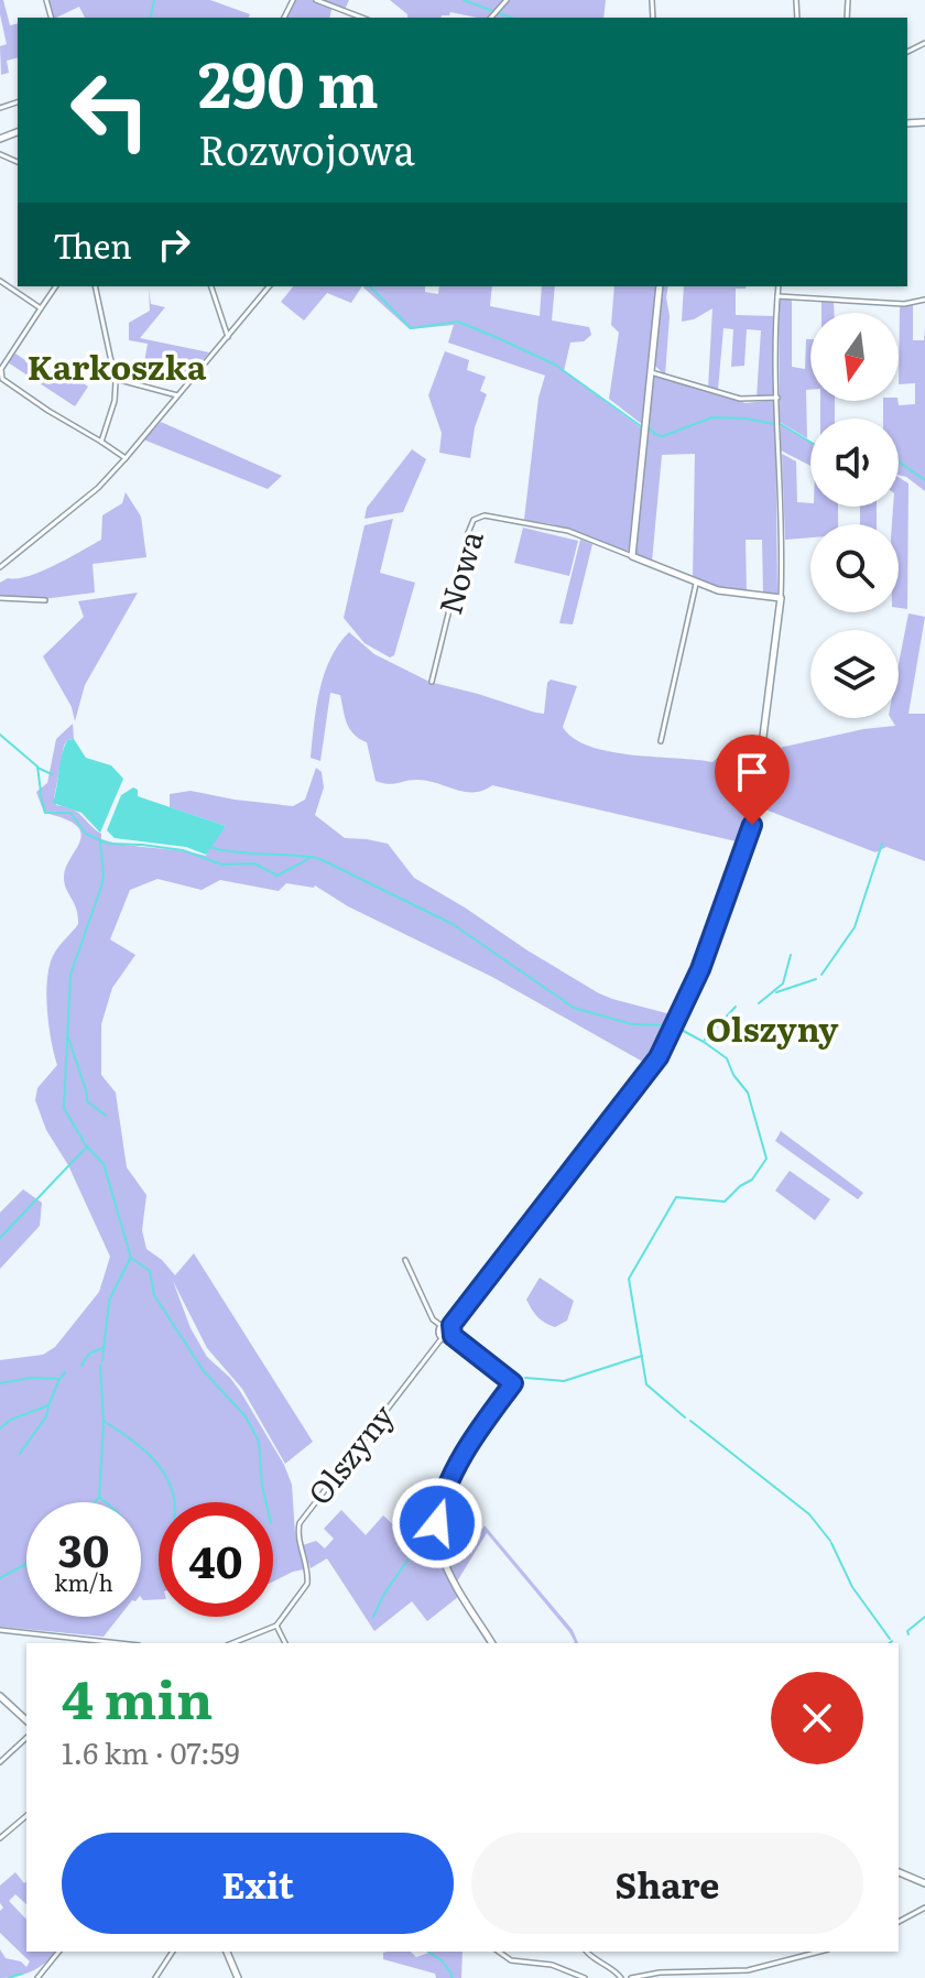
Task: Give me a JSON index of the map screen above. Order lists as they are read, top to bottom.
{
  "streets": {
    "street": ["Nowa", "Olszyny"]
  },
  "districts": ["Karkoszka", "Olszyny"],
  "north": "bottom",
  "page": {
    "turn": ["290 m", "Rozwojowa"],
    "then": "Then",
    "speed": "30 km/h",
    "limit": "40",
    "heading": ["4 min", "1.6 km · 07:59"],
    "buttons": ["Exit", "Share"]
  }
}
